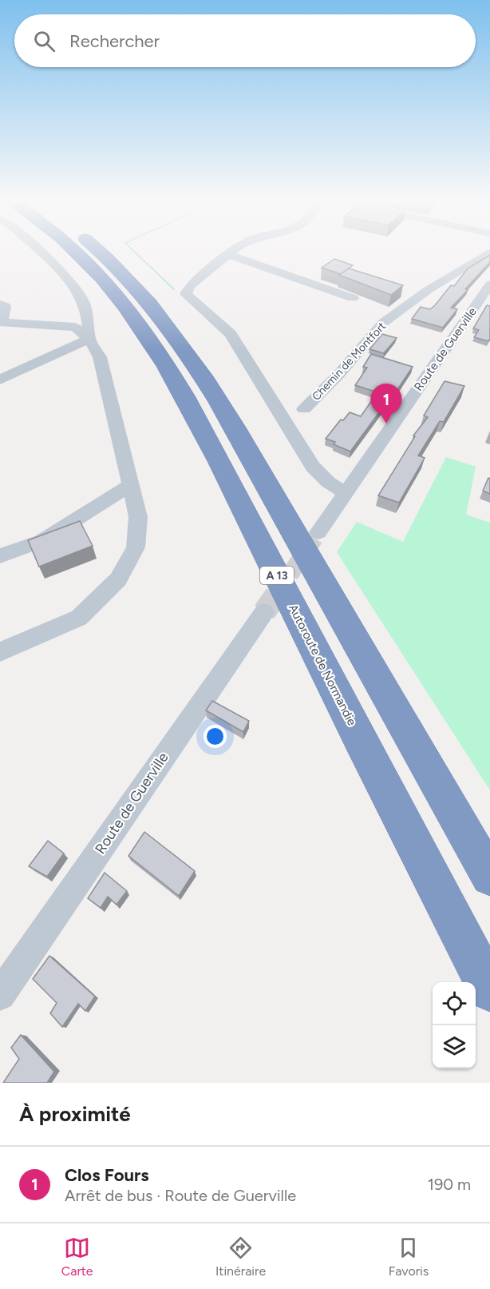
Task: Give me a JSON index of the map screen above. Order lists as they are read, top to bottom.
{
  "streets": {
    "highway": ["A 13", "Autoroute de Normandie"],
    "street": ["Route de Guerville", "Chemin de Montfort"]
  },
  "page": {
    "search": "Rechercher",
    "pins": "1",
    "heading": "À proximité",
    "list": [
      {
        "mark": "1",
        "name": "Clos Fours",
        "note": "Arrêt de bus · Route de Guerville",
        "value": "190 m"
      }
    ],
    "nav": ["Carte", "Itinéraire", "Favoris"]
  }
}
